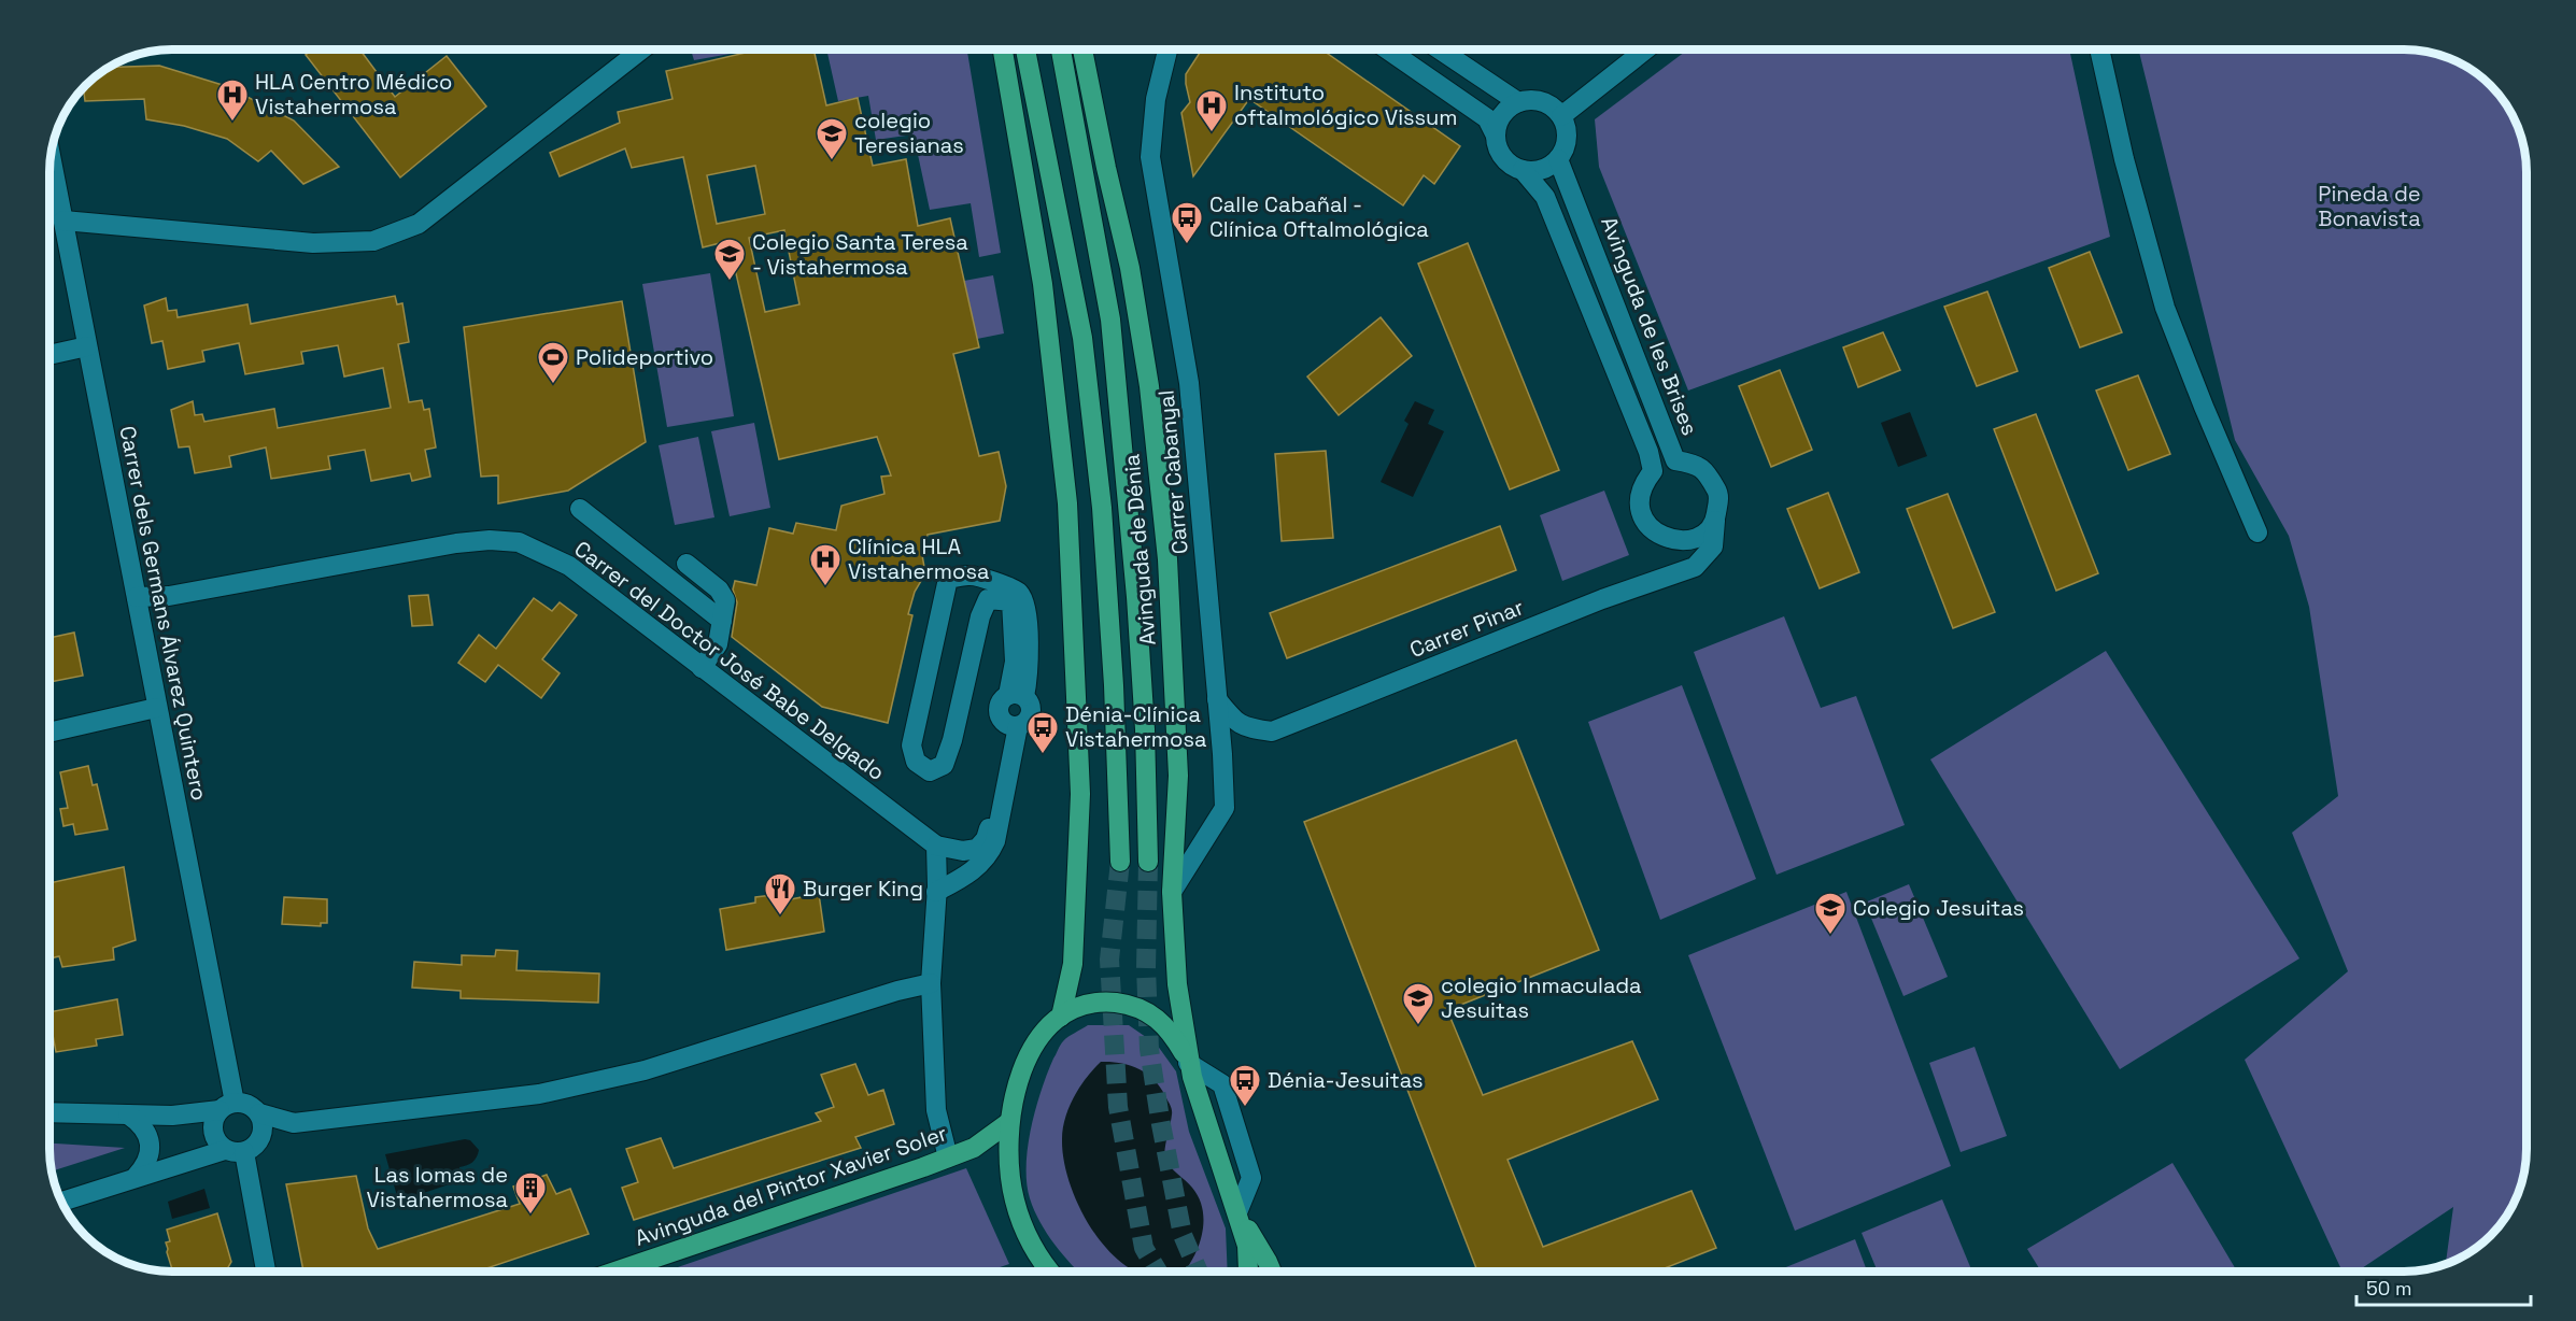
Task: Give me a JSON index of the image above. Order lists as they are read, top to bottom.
{
  "streets": {
    "main road": ["Avinguda de Dénia", "Avinguda del Pintor Xavier Soler"],
    "street": [
      "Avinguda de les Brises",
      "Carrer Cabanyal",
      "Carrer dels Germans Álvarez Quintero",
      "Carrer Pinar",
      "Carrer del Doctor José Babe Delgado"
    ]
  },
  "crossings": [
    ["Avinguda de les Brises", "Carrer Pinar"],
    ["Carrer Cabanyal", "Avinguda de Dénia"],
    ["Carrer Cabanyal", "Carrer Pinar"],
    ["Avinguda de Dénia", "Avinguda del Pintor Xavier Soler"],
    ["Carrer dels Germans Álvarez Quintero", "Carrer del Doctor José Babe Delgado"]
  ],
  "parks": ["Pineda de Bonavista"],
  "places": {
    "hospital": ["HLA Centro Médico Vistahermosa", "Instituto oftalmológico Vissum", "Clínica HLA Vistahermosa"],
    "school or university": [
      "colegio Teresianas",
      "Colegio Santa Teresa - Vistahermosa",
      "Colegio Jesuitas",
      "colegio Inmaculada Jesuitas"
    ],
    "bus stop": ["Calle Cabañal - Clínica Oftalmológica", "Dénia-Clínica Vistahermosa", "Dénia-Jesuitas"],
    "sports": ["Polideportivo"],
    "restaurant": ["Burger King"],
    "building": ["Las lomas de Vistahermosa"]
  },
  "scale_bar": "50 m"
}
